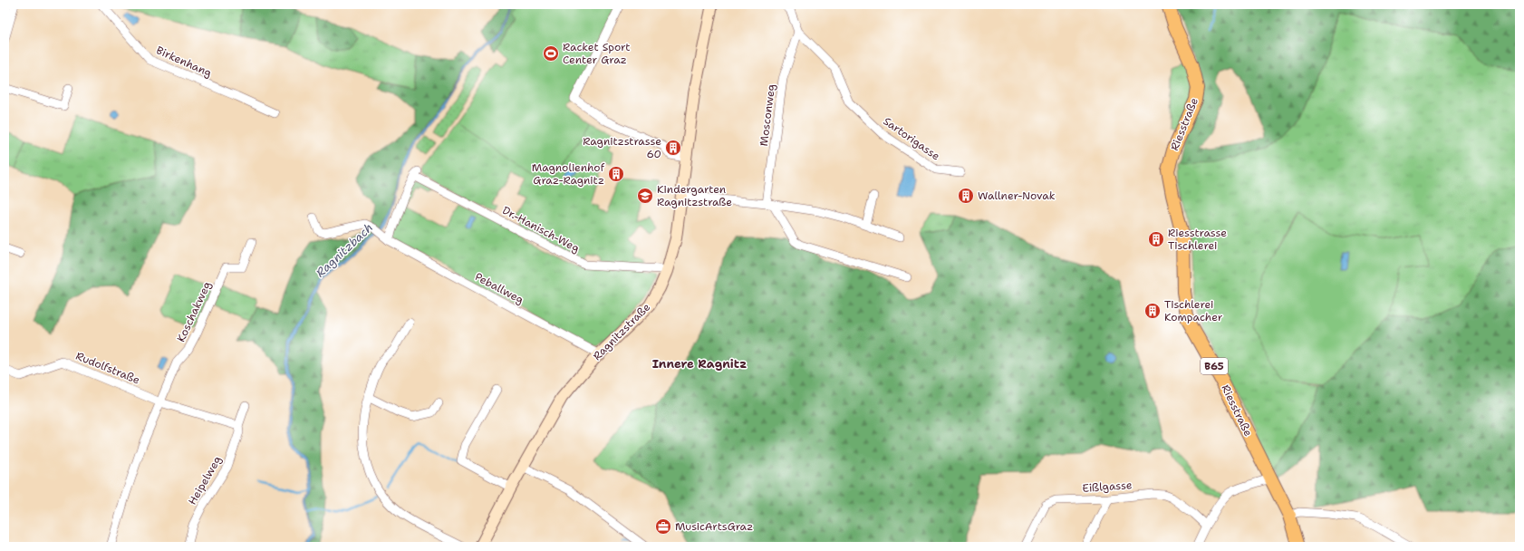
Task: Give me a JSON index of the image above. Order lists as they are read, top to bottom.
{
  "streets": {
    "main road": ["Riesstraße", "Ragnitzstraße", "B65"],
    "street": [
      "Birkenhang",
      "Mosconweg",
      "Sartorigasse",
      "Dr.-Hanisch-Weg",
      "Peballweg",
      "Koschakweg",
      "Rudolfstraße",
      "Heipelweg",
      "Eißlgasse"
    ]
  },
  "crossings": [
    ["Mosconweg", "Sartorigasse"],
    ["Dr.-Hanisch-Weg", "Peballweg"],
    ["Dr.-Hanisch-Weg", "Ragnitzstraße"],
    ["Peballweg", "Ragnitzstraße"],
    ["Koschakweg", "Rudolfstraße"]
  ],
  "districts": ["Innere Ragnitz"],
  "water": ["Ragnitzbach"],
  "places": {
    "sports": ["Racket Sport Center Graz"],
    "building": [
      "Ragnitzstrasse 60",
      "Magnolienhof Graz-Ragnitz",
      "Wallner-Novak",
      "Riesstrasse Tischlerei",
      "Tischlerei Kompacher"
    ],
    "school or university": ["Kindergarten Ragnitzstraße"],
    "office": ["MusicArtsGraz"]
  }
}
